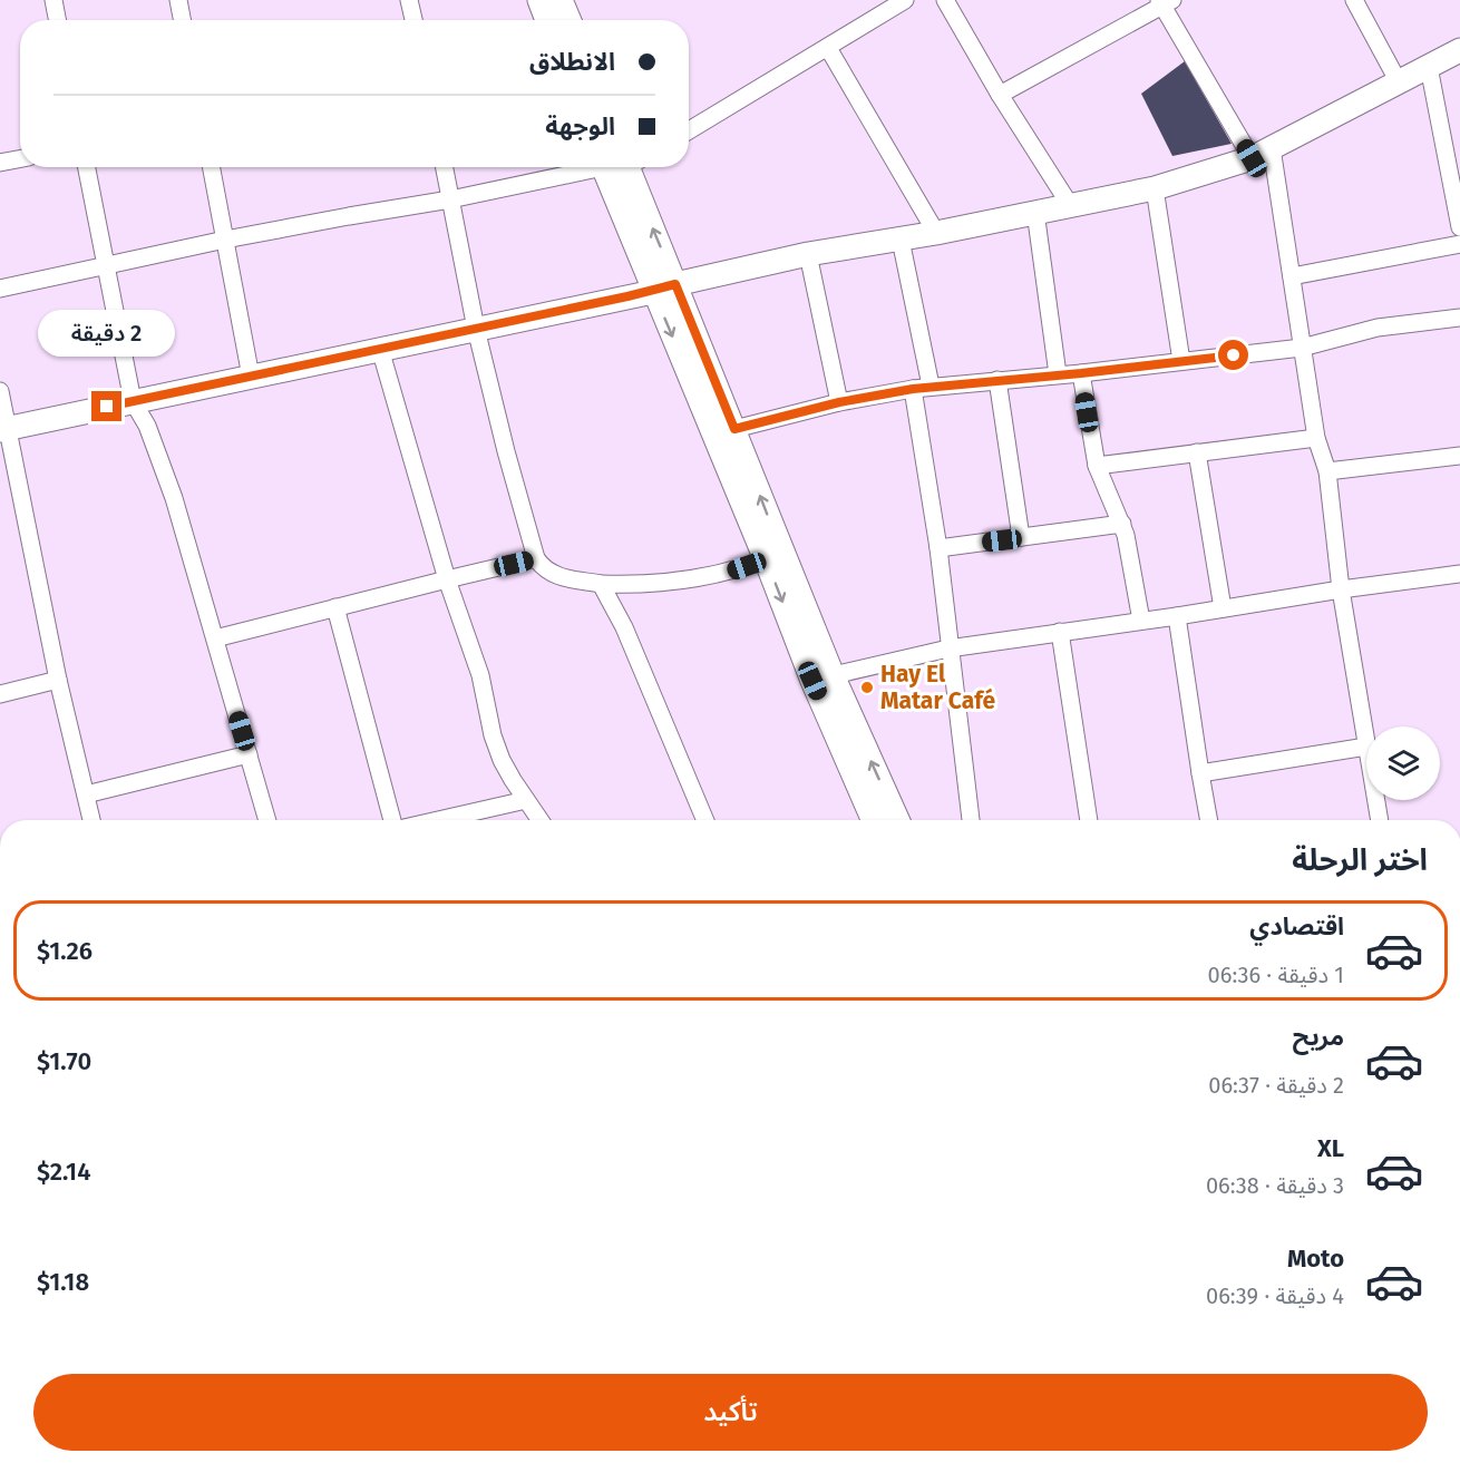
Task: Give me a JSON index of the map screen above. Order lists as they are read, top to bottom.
{
  "places": ["Hay El Matar Café"],
  "page": {
    "banner": ["الانطلاق", "الوجهة"],
    "bubble": "2 دقيقة",
    "heading": "اختر الرحلة",
    "list": [
      {
        "name": "اقتصادي",
        "note": "1 دقيقة · 06:36",
        "value": "$1.26"
      },
      {
        "name": "مريح",
        "note": "2 دقيقة · 06:37",
        "value": "$1.70"
      },
      {
        "name": "XL",
        "note": "3 دقيقة · 06:38",
        "value": "$2.14"
      },
      {
        "name": "Moto",
        "note": "4 دقيقة · 06:39",
        "value": "$1.18"
      }
    ],
    "buttons": "تأكيد"
  }
}
